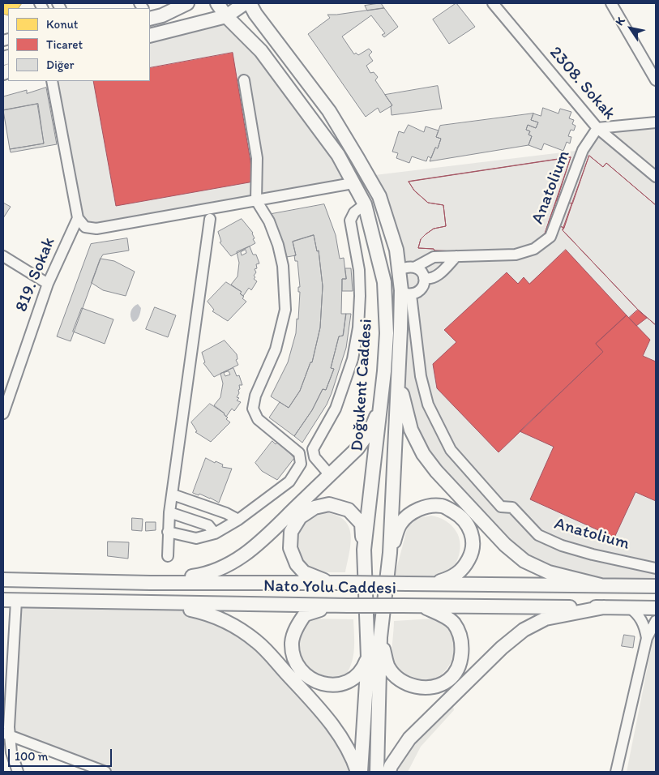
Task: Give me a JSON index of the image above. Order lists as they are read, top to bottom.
{
  "streets": {
    "main road": ["Doğukent Caddesi", "Nato Yolu Caddesi"],
    "street": ["2308. Sokak", "Anatolium", "819. Sokak"]
  },
  "crossings": [
    ["2308. Sokak", "Anatolium"],
    ["Anatolium", "Doğukent Caddesi"]
  ],
  "legend": ["Konut", "Ticaret", "Diğer"],
  "scale_bar": "100 m",
  "north": "top left"
}
